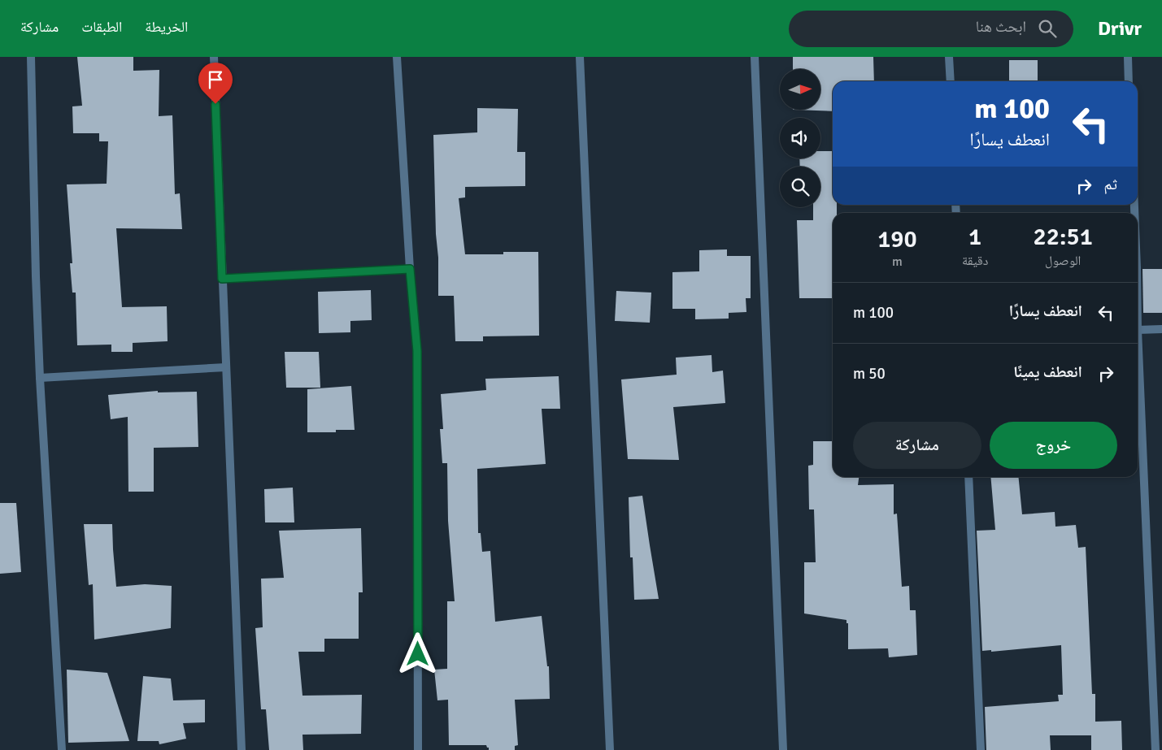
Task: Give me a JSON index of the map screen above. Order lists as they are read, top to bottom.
{
  "north": "right",
  "page": {
    "header": "Drivr",
    "search": "ابحث هنا",
    "nav": ["الخريطة", "الطبقات", "مشاركة"],
    "turn": ["100 m", "انعطف يسارًا"],
    "then": "ثم",
    "eta": [
      "22:51",
      "الوصول",
      "1",
      "دقيقة",
      "190",
      "m"
    ],
    "list": [
      {
        "name": "انعطف يسارًا",
        "value": "100 m"
      },
      {
        "name": "انعطف يمينًا",
        "value": "50 m"
      }
    ],
    "buttons": ["خروج", "مشاركة"]
  }
}
